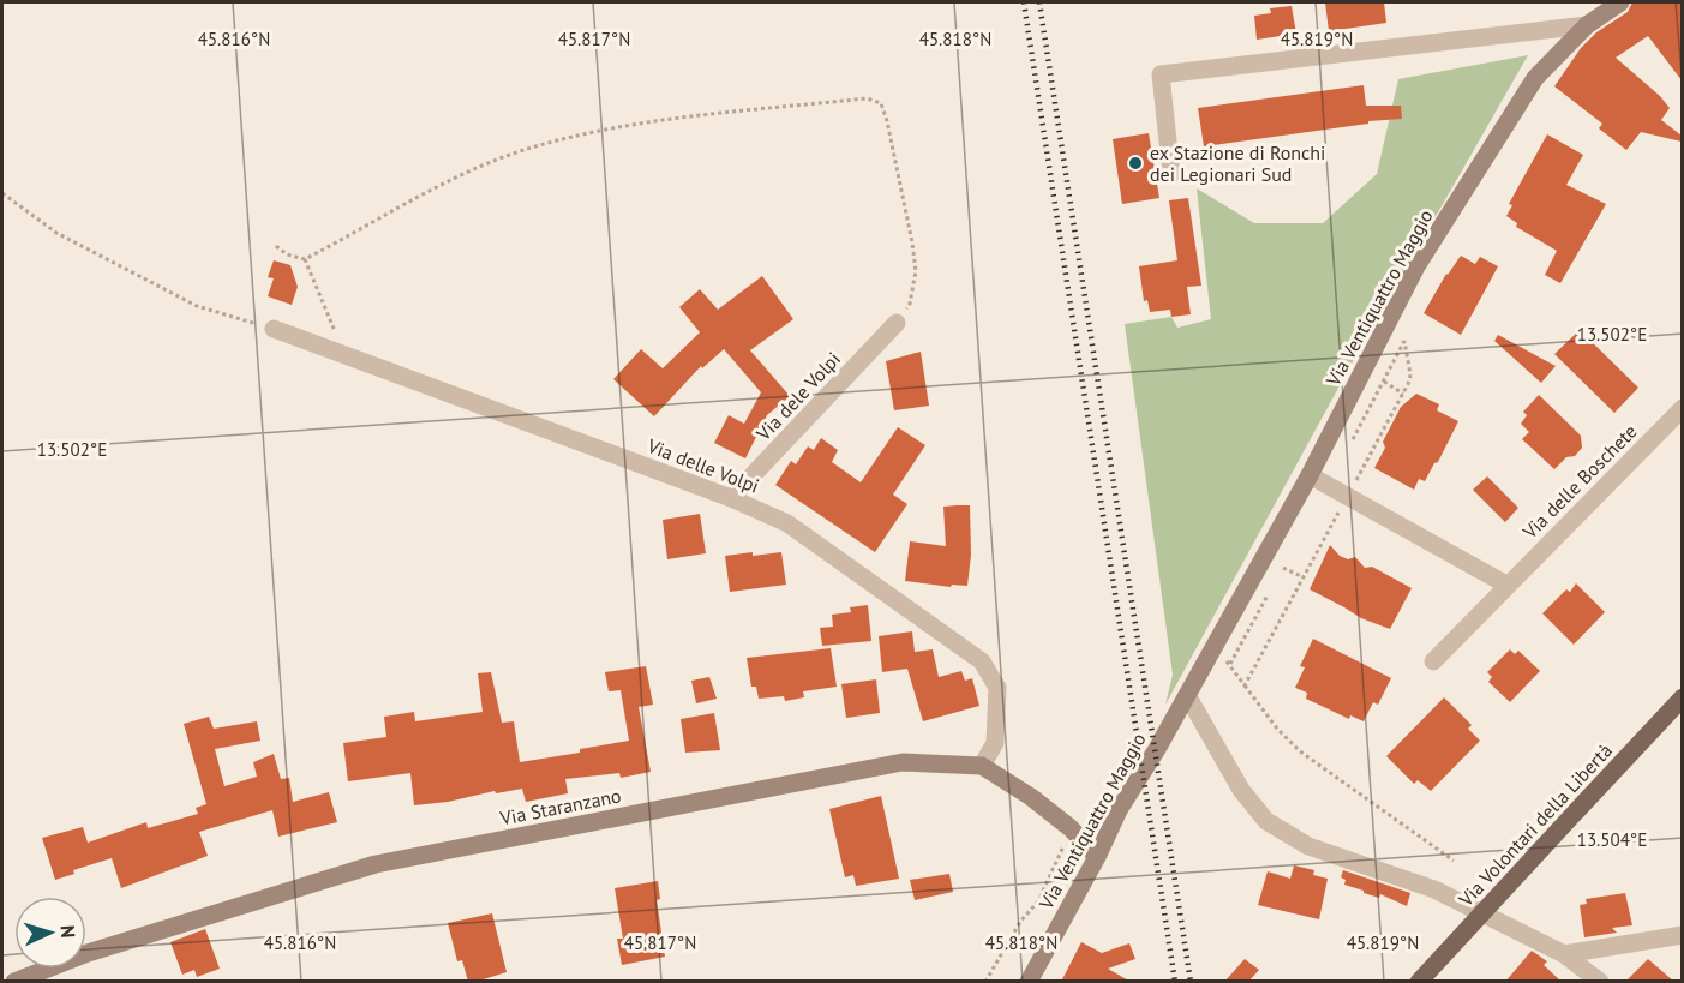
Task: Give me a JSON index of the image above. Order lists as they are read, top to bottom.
{
  "streets": {
    "main road": ["Via Volontari della Libertà"],
    "street": [
      "Via Ventiquattro Maggio",
      "Via dele Volpi",
      "Via delle Volpi",
      "Via delle Boschete",
      "Via Staranzano"
    ]
  },
  "crossings": [
    ["Via Ventiquattro Maggio", "Via Staranzano"],
    ["Via dele Volpi", "Via delle Volpi"],
    ["Via delle Volpi", "Via Staranzano"]
  ],
  "places": ["ex Stazione di Ronchi dei Legionari Sud"],
  "north": "right",
  "coordinates": [
    "45.816°N",
    "45.817°N",
    "45.818°N",
    "45.819°N",
    "13.502°E",
    "13.504°E"
  ]
}
